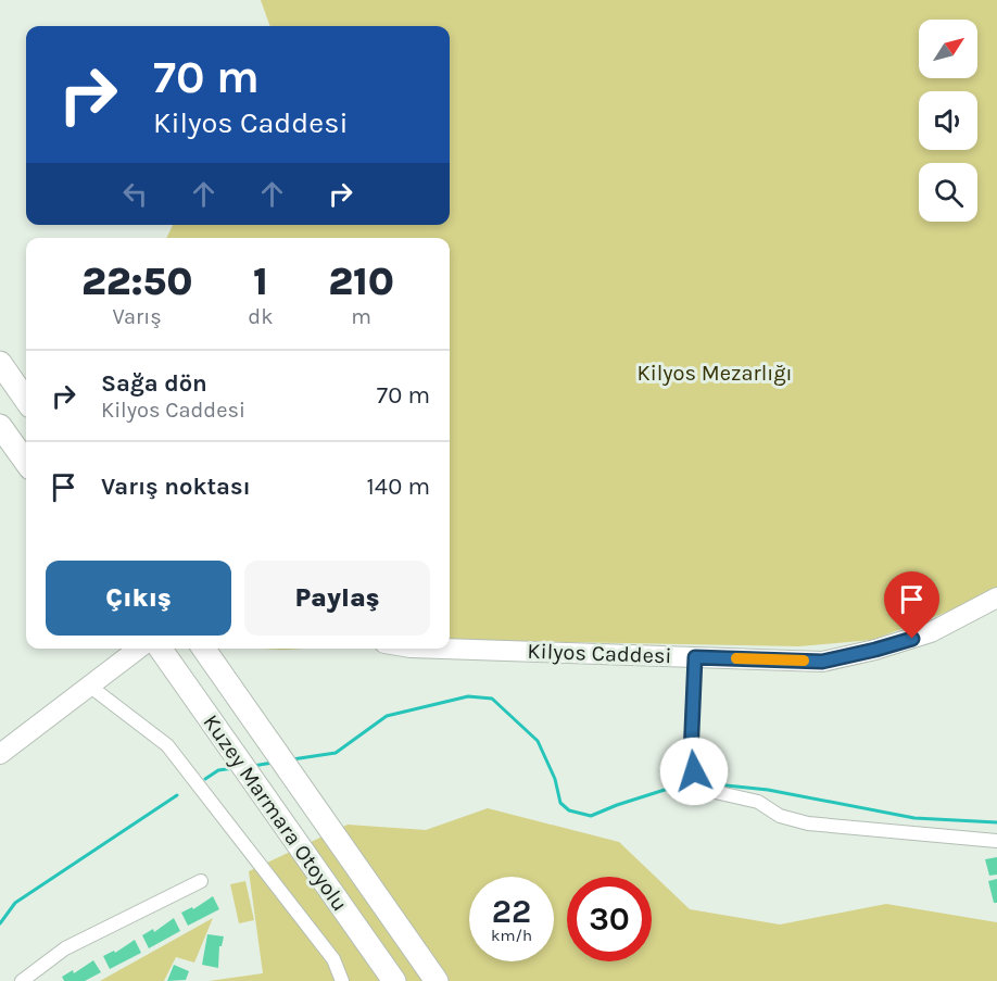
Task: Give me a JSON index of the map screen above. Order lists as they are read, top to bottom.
{
  "streets": {
    "highway": ["Kuzey Marmara Otoyolu"],
    "main road": ["Kilyos Caddesi"]
  },
  "parks": ["Kilyos Mezarlığı"],
  "north": "top right",
  "page": {
    "turn": ["70 m", "Kilyos Caddesi"],
    "eta": [
      "22:50",
      "Varış",
      "1",
      "dk",
      "210",
      "m"
    ],
    "list": [
      {
        "name": "Sağa dön",
        "note": "Kilyos Caddesi",
        "value": "70 m"
      },
      {
        "name": "Varış noktası",
        "value": "140 m"
      }
    ],
    "buttons": ["Çıkış", "Paylaş"],
    "speed": "22 km/h",
    "limit": "30"
  }
}
